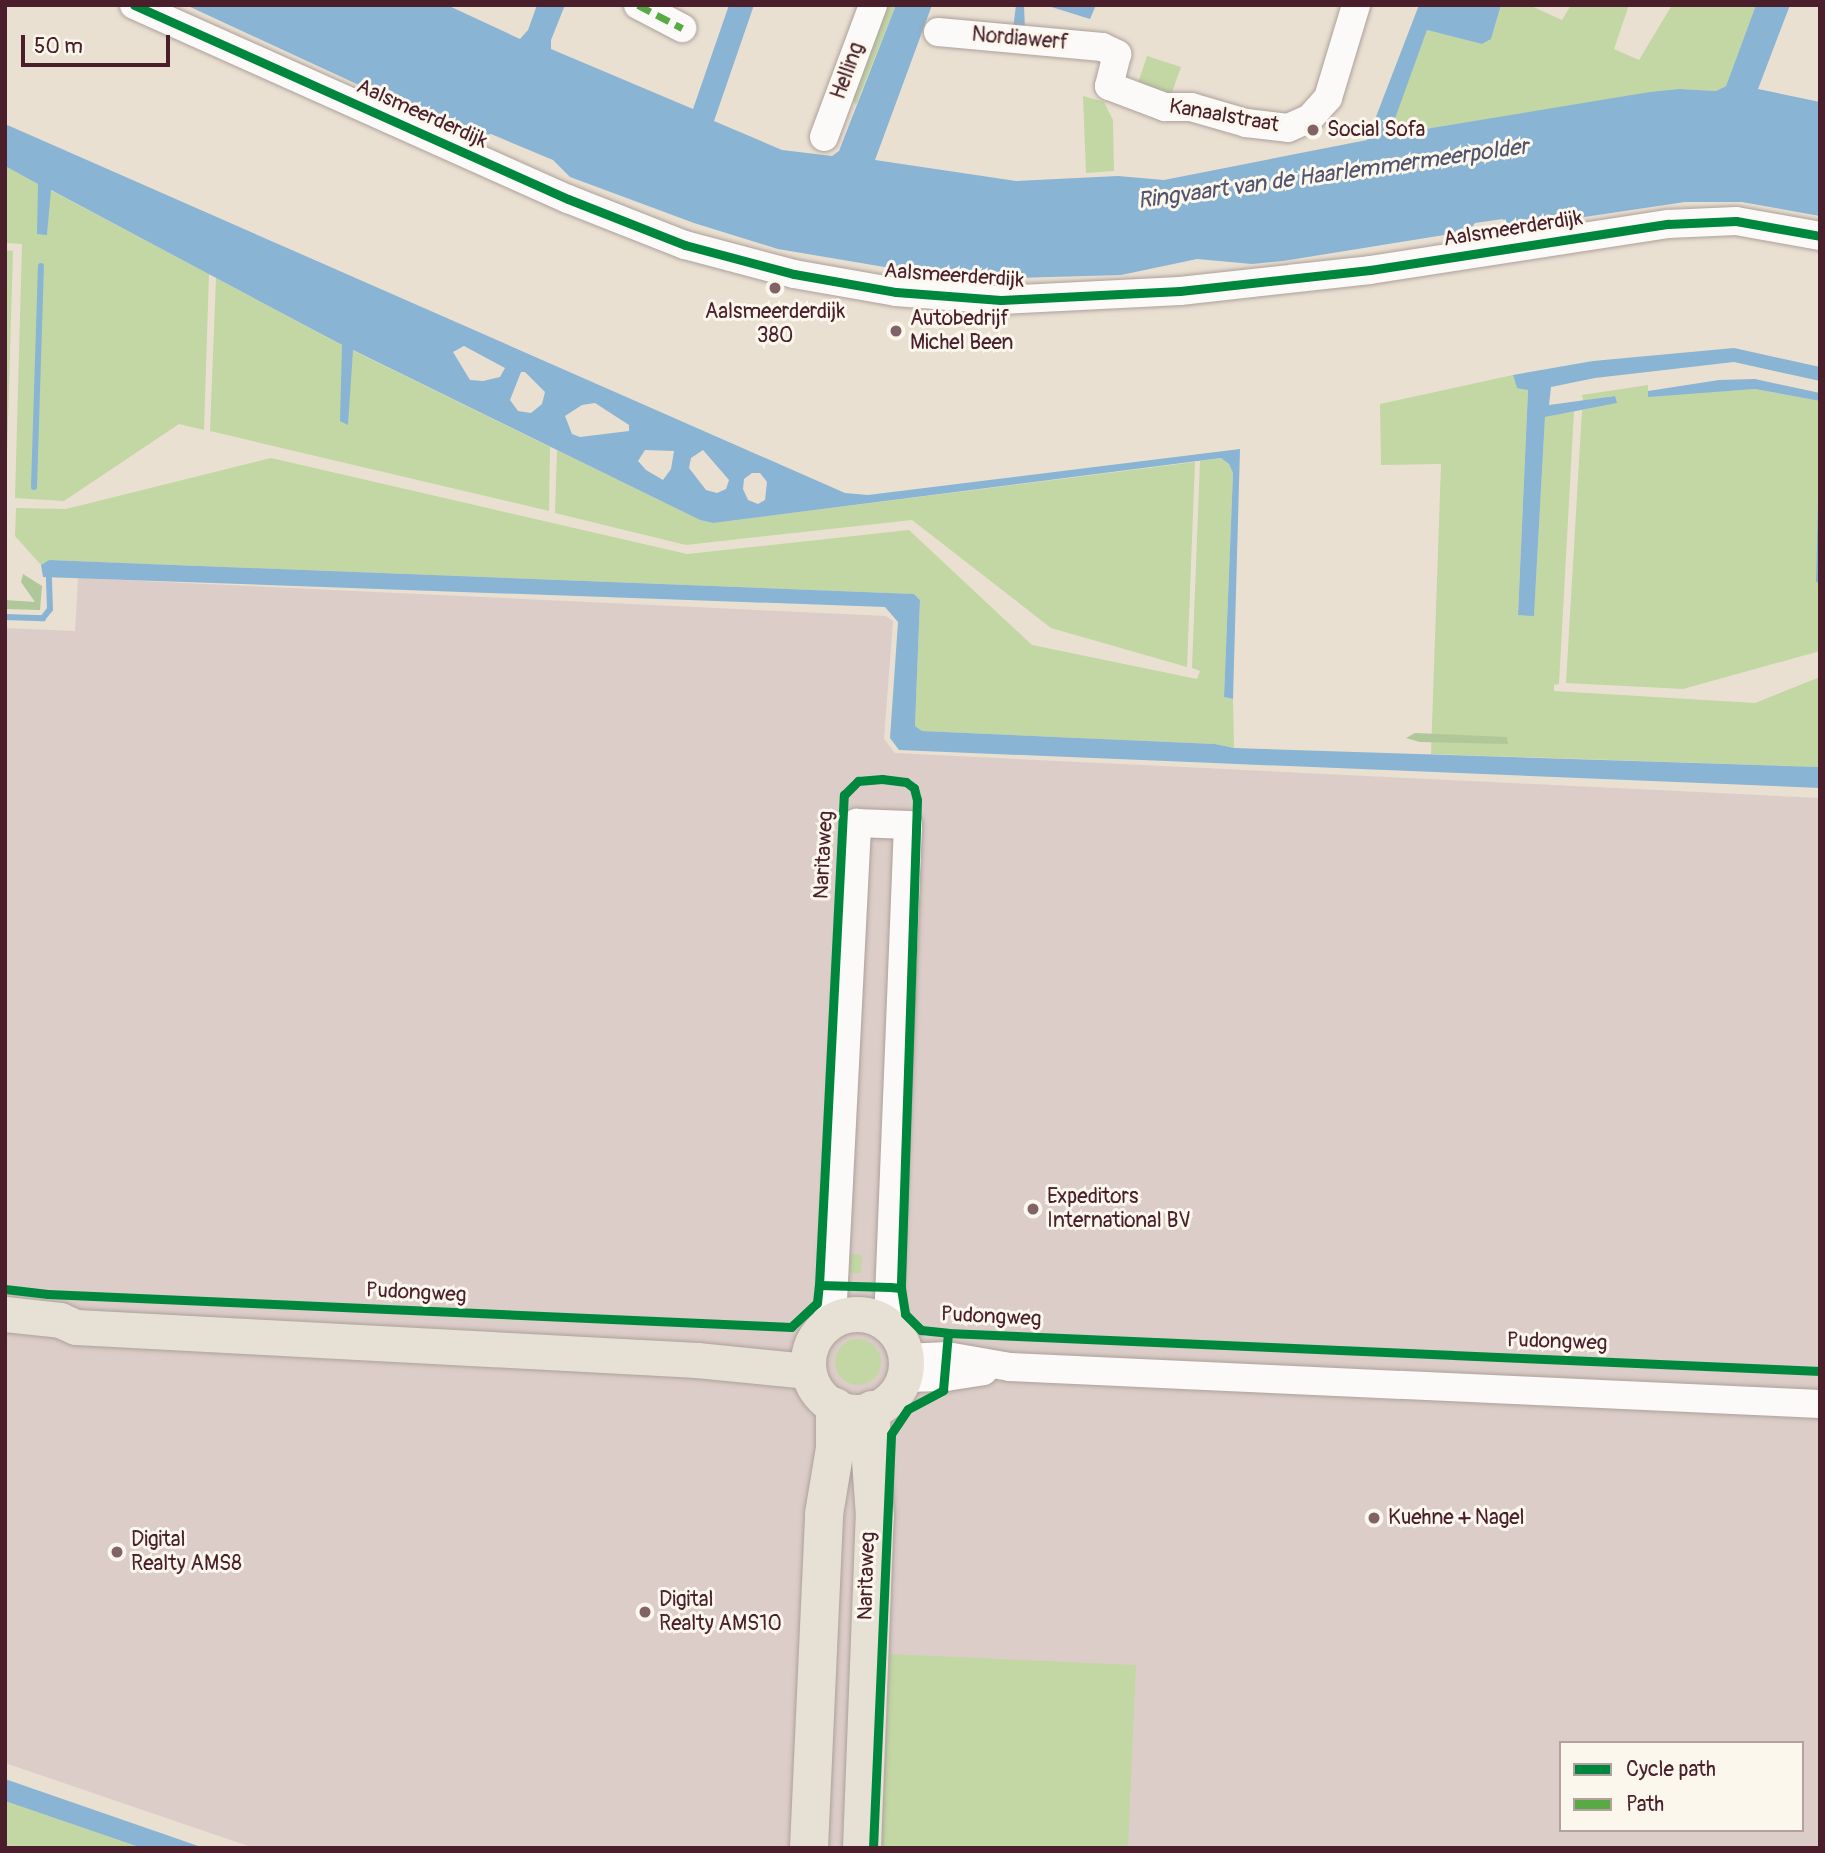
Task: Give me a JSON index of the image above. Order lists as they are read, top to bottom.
{
  "streets": {
    "street": [
      "Nordiawerf",
      "Helling",
      "Aalsmeerderdijk",
      "Kanaalstraat",
      "Naritaweg"
    ],
    "cycle path": ["Pudongweg"]
  },
  "crossings": [
    ["Nordiawerf", "Kanaalstraat"]
  ],
  "water": ["Ringvaart van de Haarlemmermeerpolder"],
  "places": [
    "Social Sofa",
    "Aalsmeerderdijk 380",
    "Autobedrijf Michel Been",
    "Expeditors International BV",
    "Kuehne + Nagel",
    "Digital Realty AMS8",
    "Digital Realty AMS10"
  ],
  "legend": ["Cycle path", "Path"],
  "scale_bar": "50 m"
}
